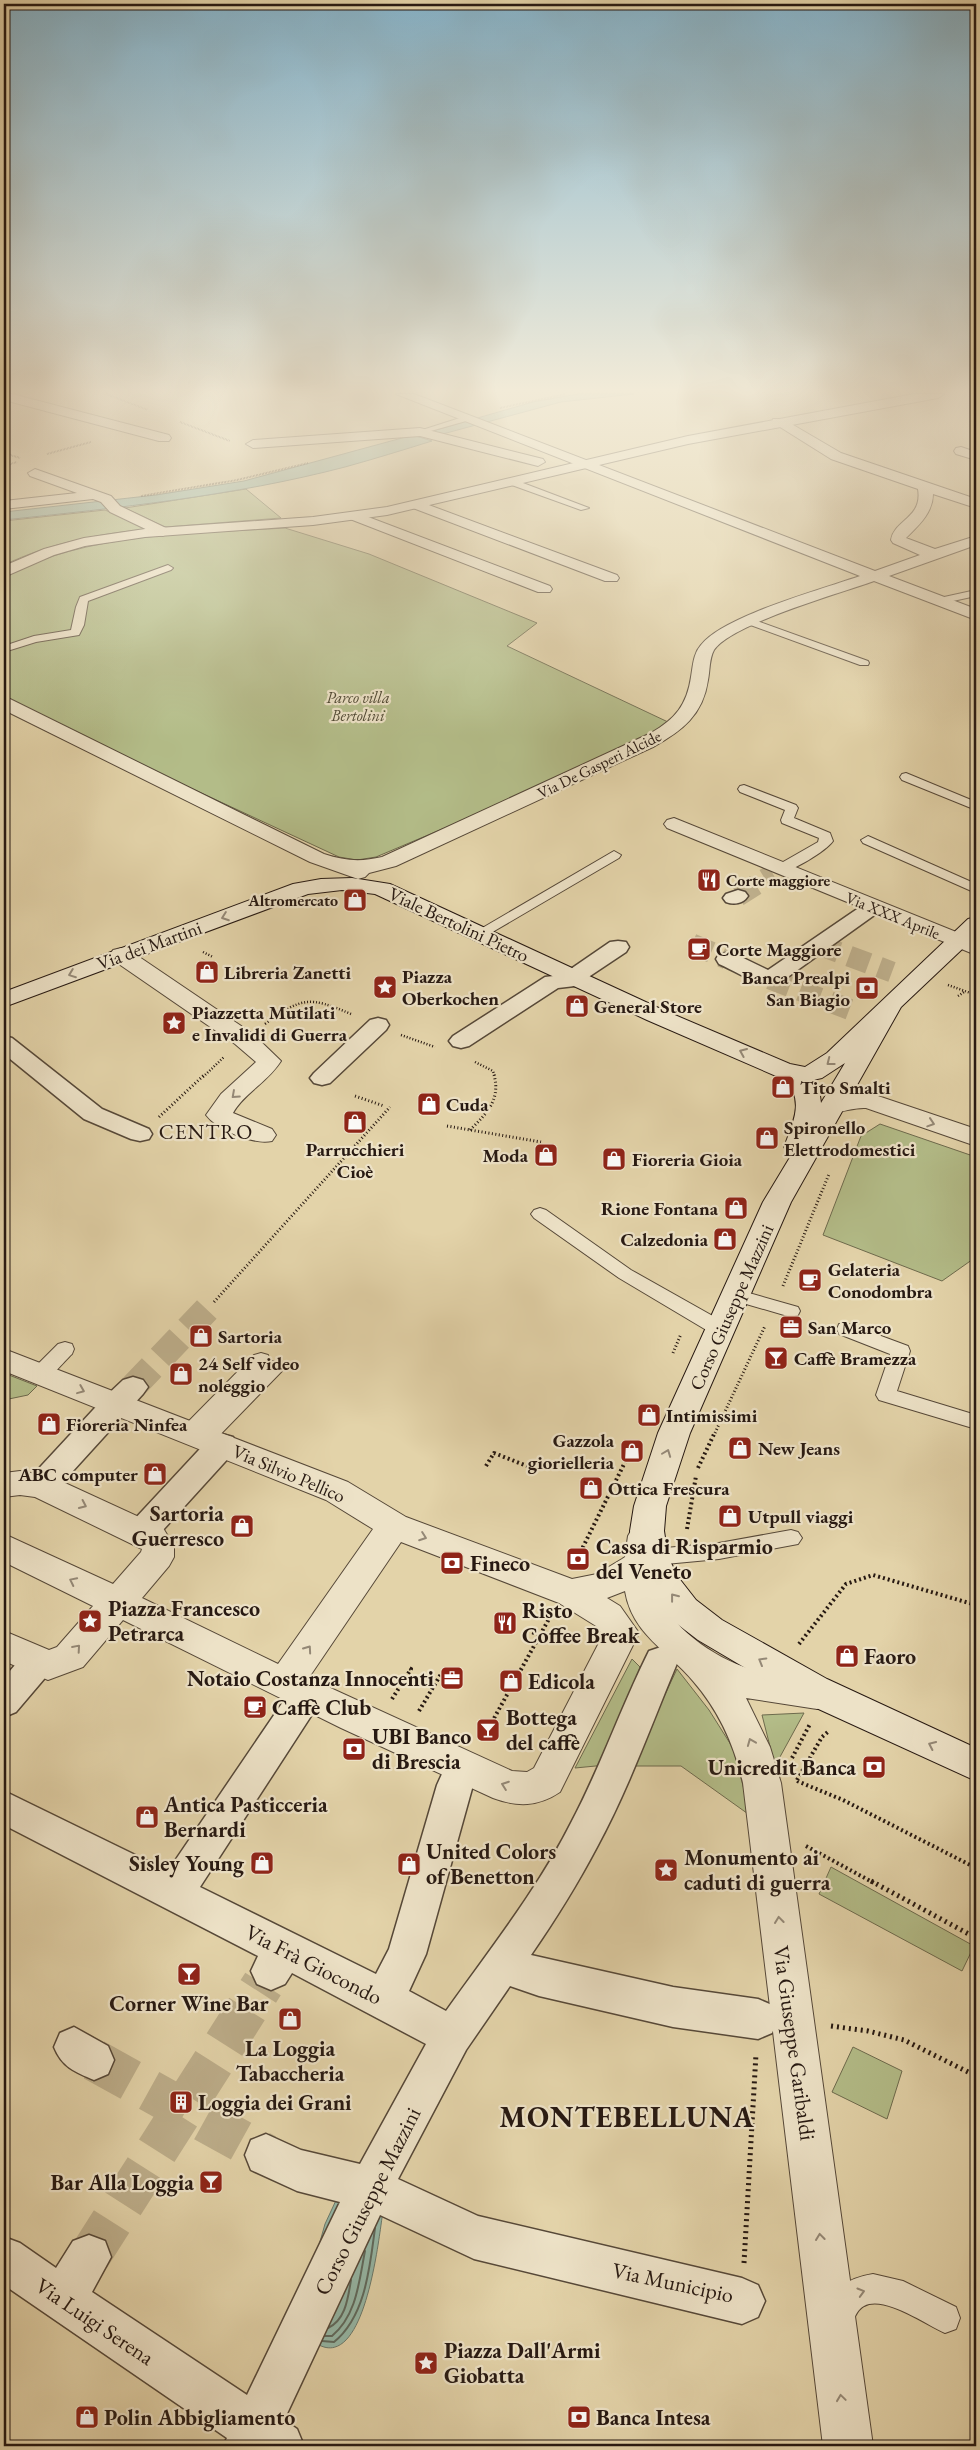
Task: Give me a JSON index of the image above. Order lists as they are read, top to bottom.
{
  "streets": {
    "street": [
      "Via De Gasperi Alcide",
      "Via XXX Aprile",
      "Viale Bertolini Pietro",
      "Via dei Martini",
      "Corso Giuseppe Mazzini",
      "Via Silvio Pellico",
      "Via Frà Giocondo",
      "Via Giuseppe Garibaldi",
      "Via Municipio",
      "Via Luigi Serena"
    ]
  },
  "crossings": [
    ["Via De Gasperi Alcide", "Viale Bertolini Pietro"],
    ["Viale Bertolini Pietro", "Via dei Martini"],
    ["Viale Bertolini Pietro", "Corso Giuseppe Mazzini"],
    ["Corso Giuseppe Mazzini", "Via Frà Giocondo"],
    ["Corso Giuseppe Mazzini", "Via Giuseppe Garibaldi"],
    ["Corso Giuseppe Mazzini", "Via Municipio"],
    ["Corso Giuseppe Mazzini", "Via Luigi Serena"],
    ["Via Giuseppe Garibaldi", "Via Municipio"]
  ],
  "one_way": ["Via dei Martini", "Via Giuseppe Garibaldi"],
  "districts": ["CENTRO", "MONTEBELLUNA"],
  "parks": ["Parco villa Bertolini"],
  "places": {
    "restaurant": ["Corte maggiore", "Risto Coffee Break"],
    "shop": [
      "Altromercato",
      "Libreria Zanetti",
      "General Store",
      "Tito Smalti",
      "Cuda",
      "Parrucchieri Cioè",
      "Spironello Elettrodomestici",
      "Moda",
      "Fioreria Gioia",
      "Rione Fontana",
      "Calzedonia",
      "Sartoria",
      "24 Self video noleggio",
      "Intimissimi",
      "Fioreria Ninfea",
      "New Jeans",
      "Gazzola giorielleria",
      "ABC computer",
      "Ottica Frescura",
      "Utpull viaggi",
      "Sartoria Guerresco",
      "Faoro",
      "Edicola",
      "Antica Pasticceria Bernardi",
      "Sisley Young",
      "United Colors of Benetton",
      "La Loggia Tabaccheria",
      "Polin Abbigliamento"
    ],
    "cafe": ["Corte Maggiore", "Gelateria Conodombra", "Caffè Club"],
    "place": [
      "Piazza Oberkochen",
      "Piazzetta Mutilati e Invalidi di Guerra",
      "Piazza Francesco Petrarca",
      "Monumento ai caduti di guerra",
      "Piazza Dall'Armi Giobatta"
    ],
    "bank": [
      "Banca Prealpi San Biagio",
      "Cassa di Risparmio del Veneto",
      "Fineco",
      "UBI Banco di Brescia",
      "Unicredit Banca",
      "Banca Intesa"
    ],
    "office": ["San Marco", "Notaio Costanza Innocenti"],
    "bar": [
      "Caffè Bramezza",
      "Bottega del caffè",
      "Corner Wine Bar",
      "Bar Alla Loggia"
    ],
    "building": ["Loggia dei Grani"]
  }
}
